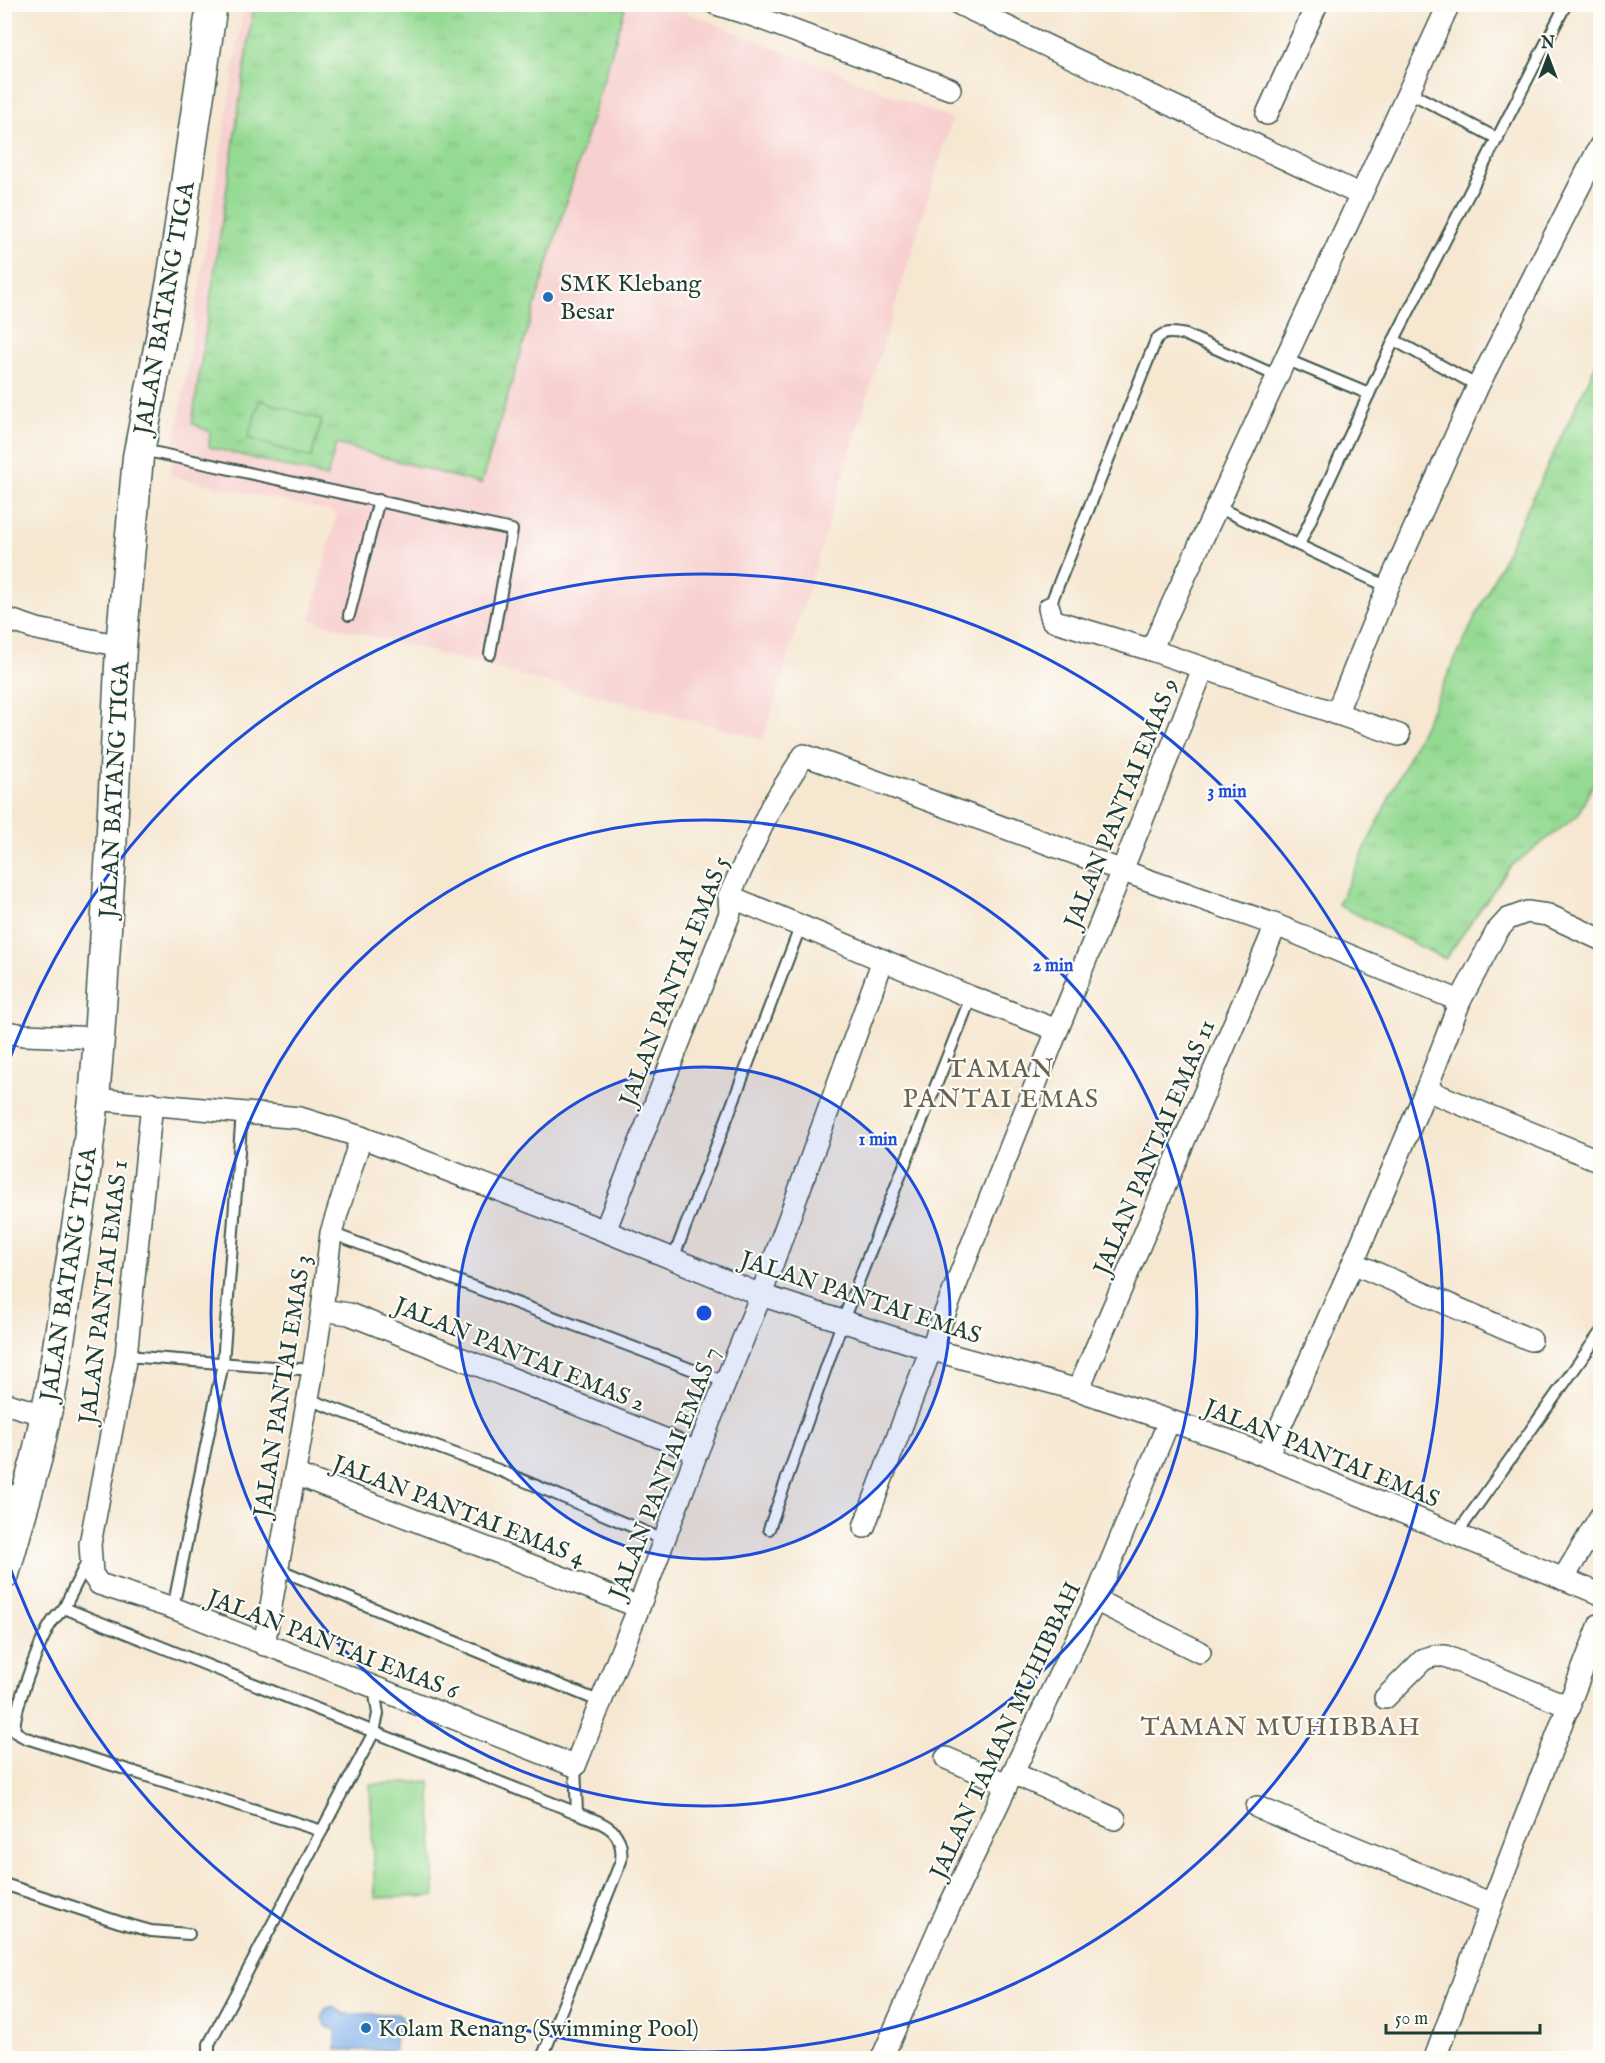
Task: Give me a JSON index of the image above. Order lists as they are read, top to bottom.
{
  "streets": {
    "main road": ["JALAN BATANG TIGA"],
    "street": [
      "JALAN PANTAI EMAS 9",
      "JALAN PANTAI EMAS 5",
      "JALAN PANTAI EMAS 11",
      "JALAN PANTAI EMAS 1",
      "JALAN PANTAI EMAS",
      "JALAN PANTAI EMAS 2",
      "JALAN PANTAI EMAS 3",
      "JALAN PANTAI EMAS 7",
      "JALAN PANTAI EMAS 4",
      "JALAN PANTAI EMAS 6",
      "JALAN TAMAN MUHIBBAH"
    ]
  },
  "crossings": [
    ["JALAN BATANG TIGA", "JALAN PANTAI EMAS"],
    ["JALAN PANTAI EMAS 9", "JALAN PANTAI EMAS 5"],
    ["JALAN PANTAI EMAS 9", "JALAN PANTAI EMAS"],
    ["JALAN PANTAI EMAS 5", "JALAN PANTAI EMAS"],
    ["JALAN PANTAI EMAS 11", "JALAN PANTAI EMAS"],
    ["JALAN PANTAI EMAS 1", "JALAN PANTAI EMAS"],
    ["JALAN PANTAI EMAS 1", "JALAN PANTAI EMAS 6"],
    ["JALAN PANTAI EMAS", "JALAN PANTAI EMAS 3"],
    ["JALAN PANTAI EMAS", "JALAN PANTAI EMAS 7"],
    ["JALAN PANTAI EMAS", "JALAN TAMAN MUHIBBAH"],
    ["JALAN PANTAI EMAS 2", "JALAN PANTAI EMAS 3"],
    ["JALAN PANTAI EMAS 2", "JALAN PANTAI EMAS 7"],
    ["JALAN PANTAI EMAS 3", "JALAN PANTAI EMAS 4"],
    ["JALAN PANTAI EMAS 3", "JALAN PANTAI EMAS 6"],
    ["JALAN PANTAI EMAS 7", "JALAN PANTAI EMAS 4"],
    ["JALAN PANTAI EMAS 7", "JALAN PANTAI EMAS 6"]
  ],
  "districts": ["TAMAN PANTAI EMAS", "TAMAN MUHIBBAH"],
  "places": ["SMK Klebang Besar", "Kolam Renang (Swimming Pool)"],
  "scale_bar": "50 m",
  "north": "top",
  "rings": ["3 min", "2 min", "1 min"]
}
